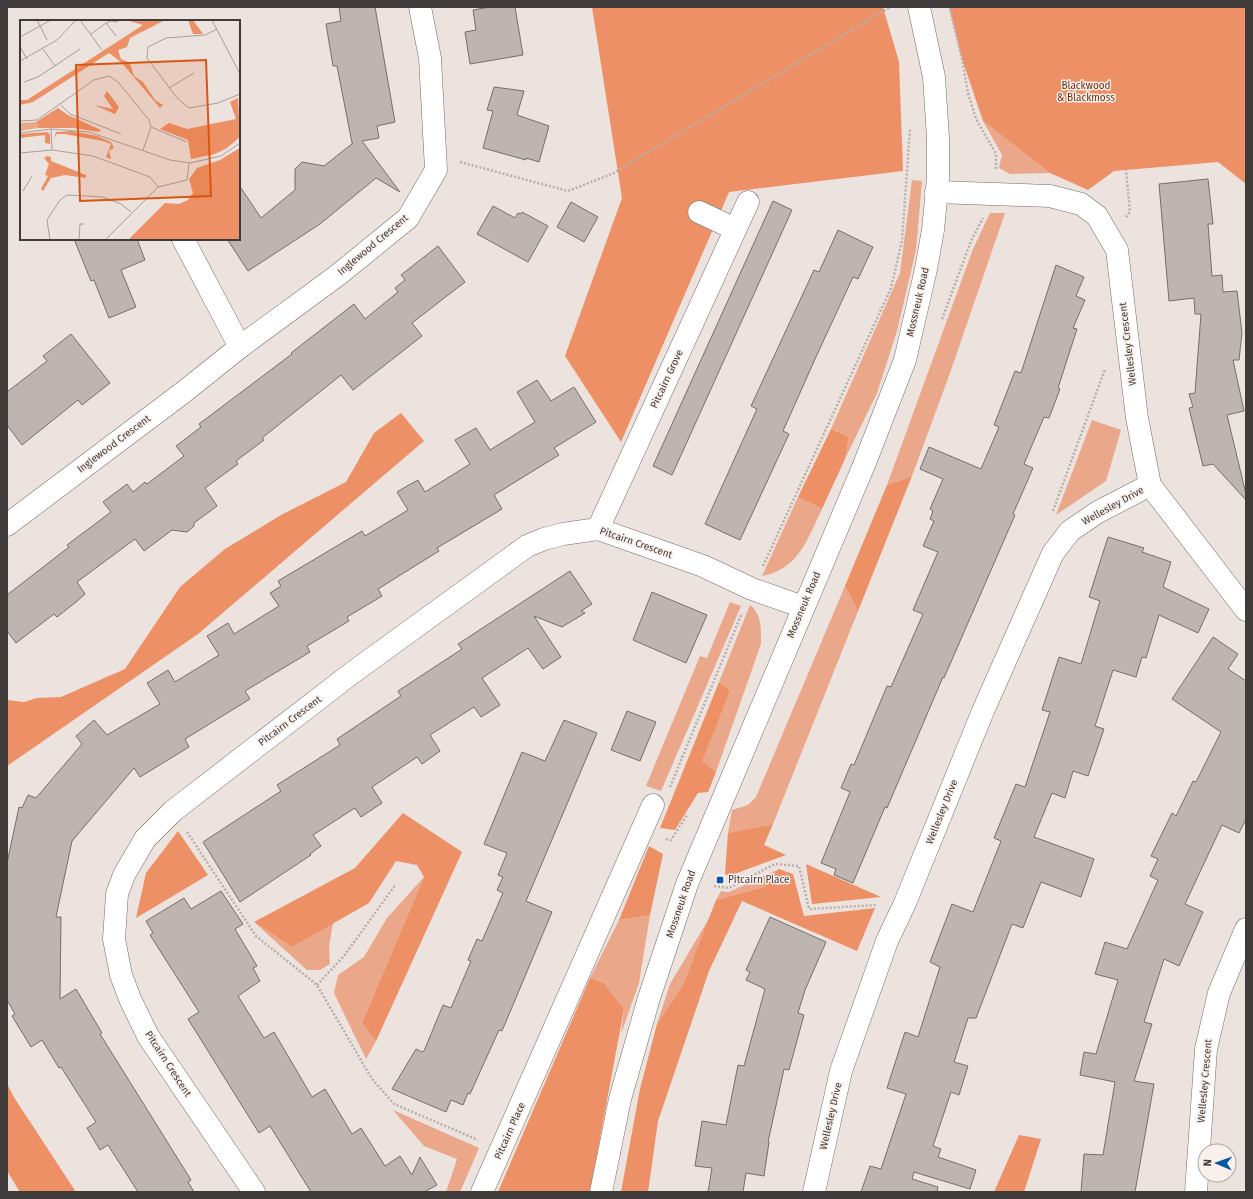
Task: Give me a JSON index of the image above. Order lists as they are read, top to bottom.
{
  "streets": {
    "street": [
      "Inglewood Crescent",
      "Mossneuk Road",
      "Wellesley Crescent",
      "Pitcairn Grove",
      "Wellesley Drive",
      "Pitcairn Crescent",
      "Pitcairn Place"
    ]
  },
  "crossings": [
    ["Mossneuk Road", "Wellesley Crescent"],
    ["Mossneuk Road", "Pitcairn Crescent"],
    ["Wellesley Crescent", "Wellesley Drive"],
    ["Pitcairn Grove", "Pitcairn Crescent"]
  ],
  "parks": ["Blackwood & Blackmoss"],
  "places": {
    "transit": ["Pitcairn Place"]
  },
  "north": "left"
}
